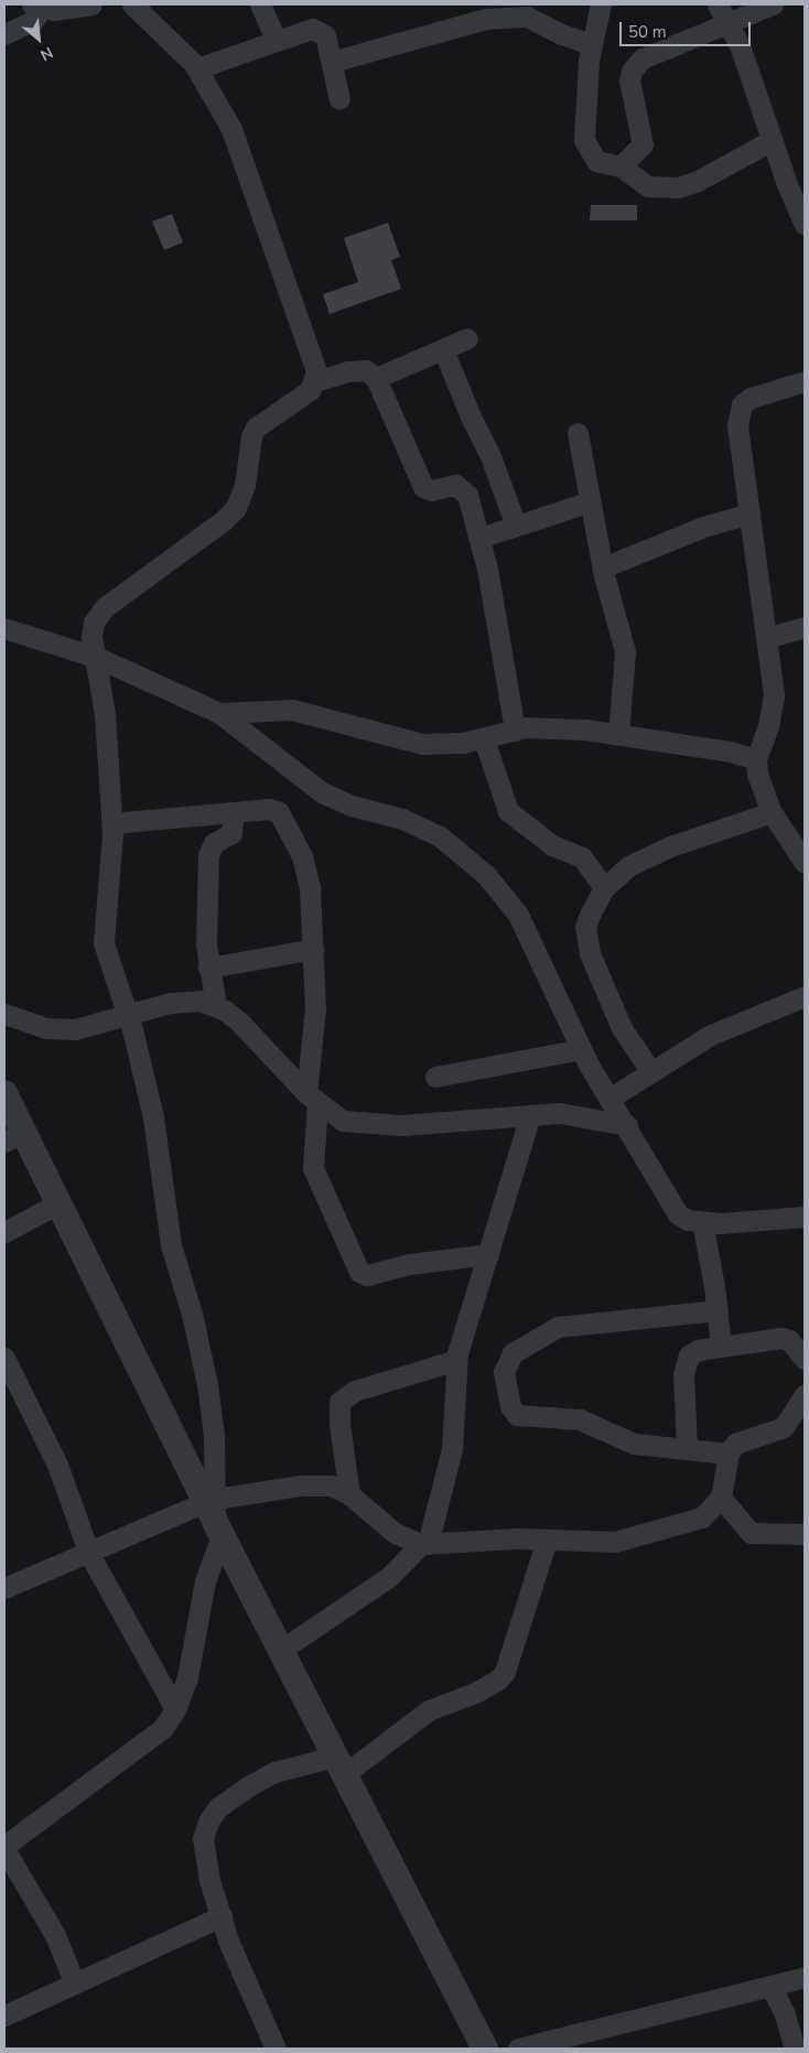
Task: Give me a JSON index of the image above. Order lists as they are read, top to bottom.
{
  "scale_bar": "50 m",
  "north": "bottom right"
}
